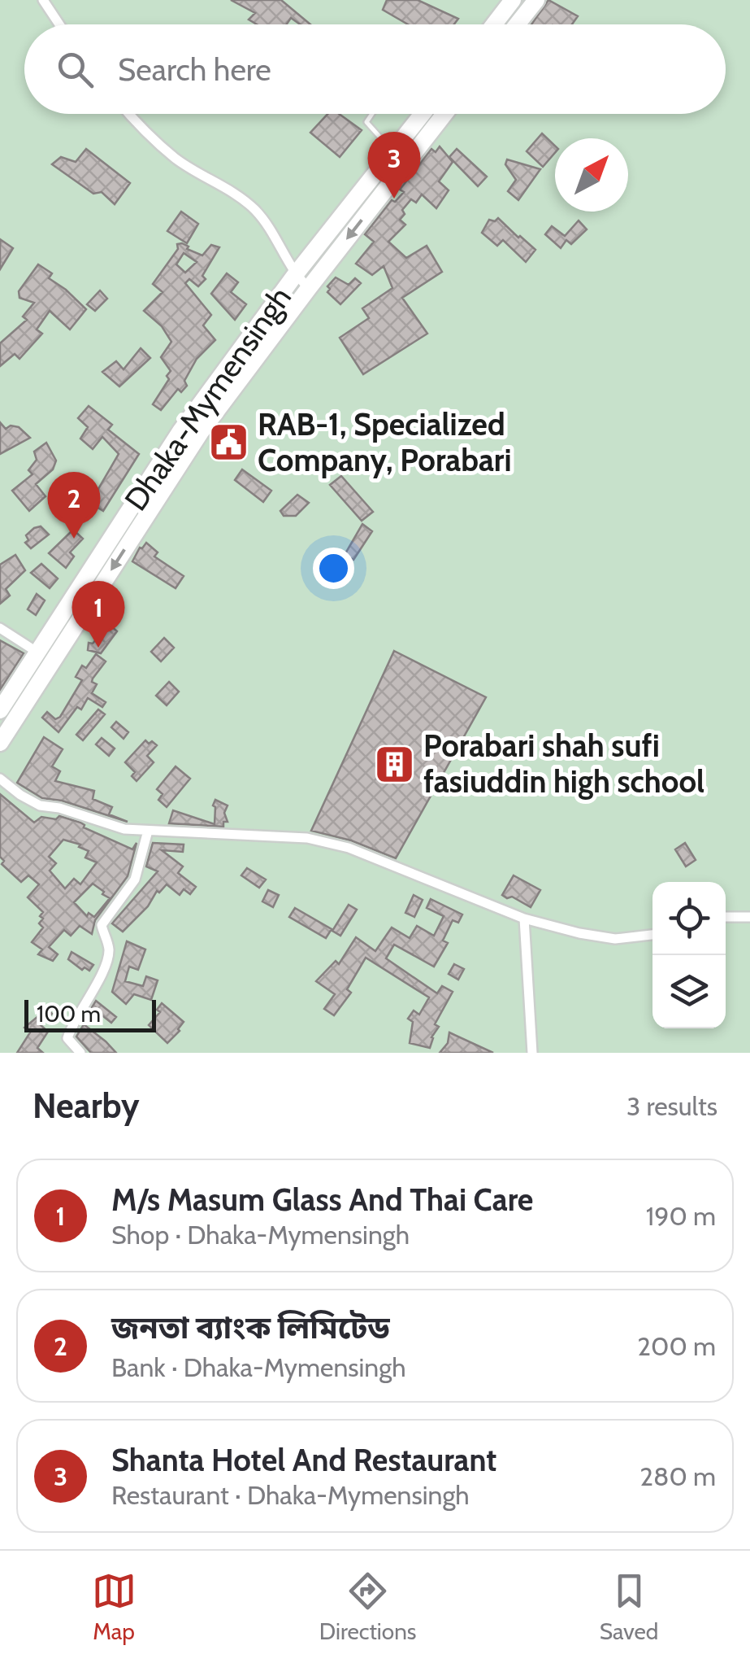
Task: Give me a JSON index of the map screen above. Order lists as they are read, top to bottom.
{
  "streets": {
    "highway": ["Dhaka-Mymensingh"]
  },
  "places": {
    "public building": ["RAB-1, Specialized Company, Porabari"],
    "building": ["Porabari shah sufi fasiuddin high school"]
  },
  "scale_bar": "100 m",
  "north": "top right",
  "page": {
    "search": "Search here",
    "pins": ["3", "2", "1"],
    "scale": "100 m",
    "heading": ["Nearby", "3 results"],
    "list": [
      {
        "mark": "1",
        "name": "M/s Masum Glass And Thai Care",
        "note": "Shop · Dhaka-Mymensingh",
        "value": "190 m"
      },
      {
        "mark": "2",
        "name": "জনতা ব্যাংক লিমিটেড",
        "note": "Bank · Dhaka-Mymensingh",
        "value": "200 m"
      },
      {
        "mark": "3",
        "name": "Shanta Hotel And Restaurant",
        "note": "Restaurant · Dhaka-Mymensingh",
        "value": "280 m"
      }
    ],
    "nav": ["Map", "Directions", "Saved"]
  }
}
